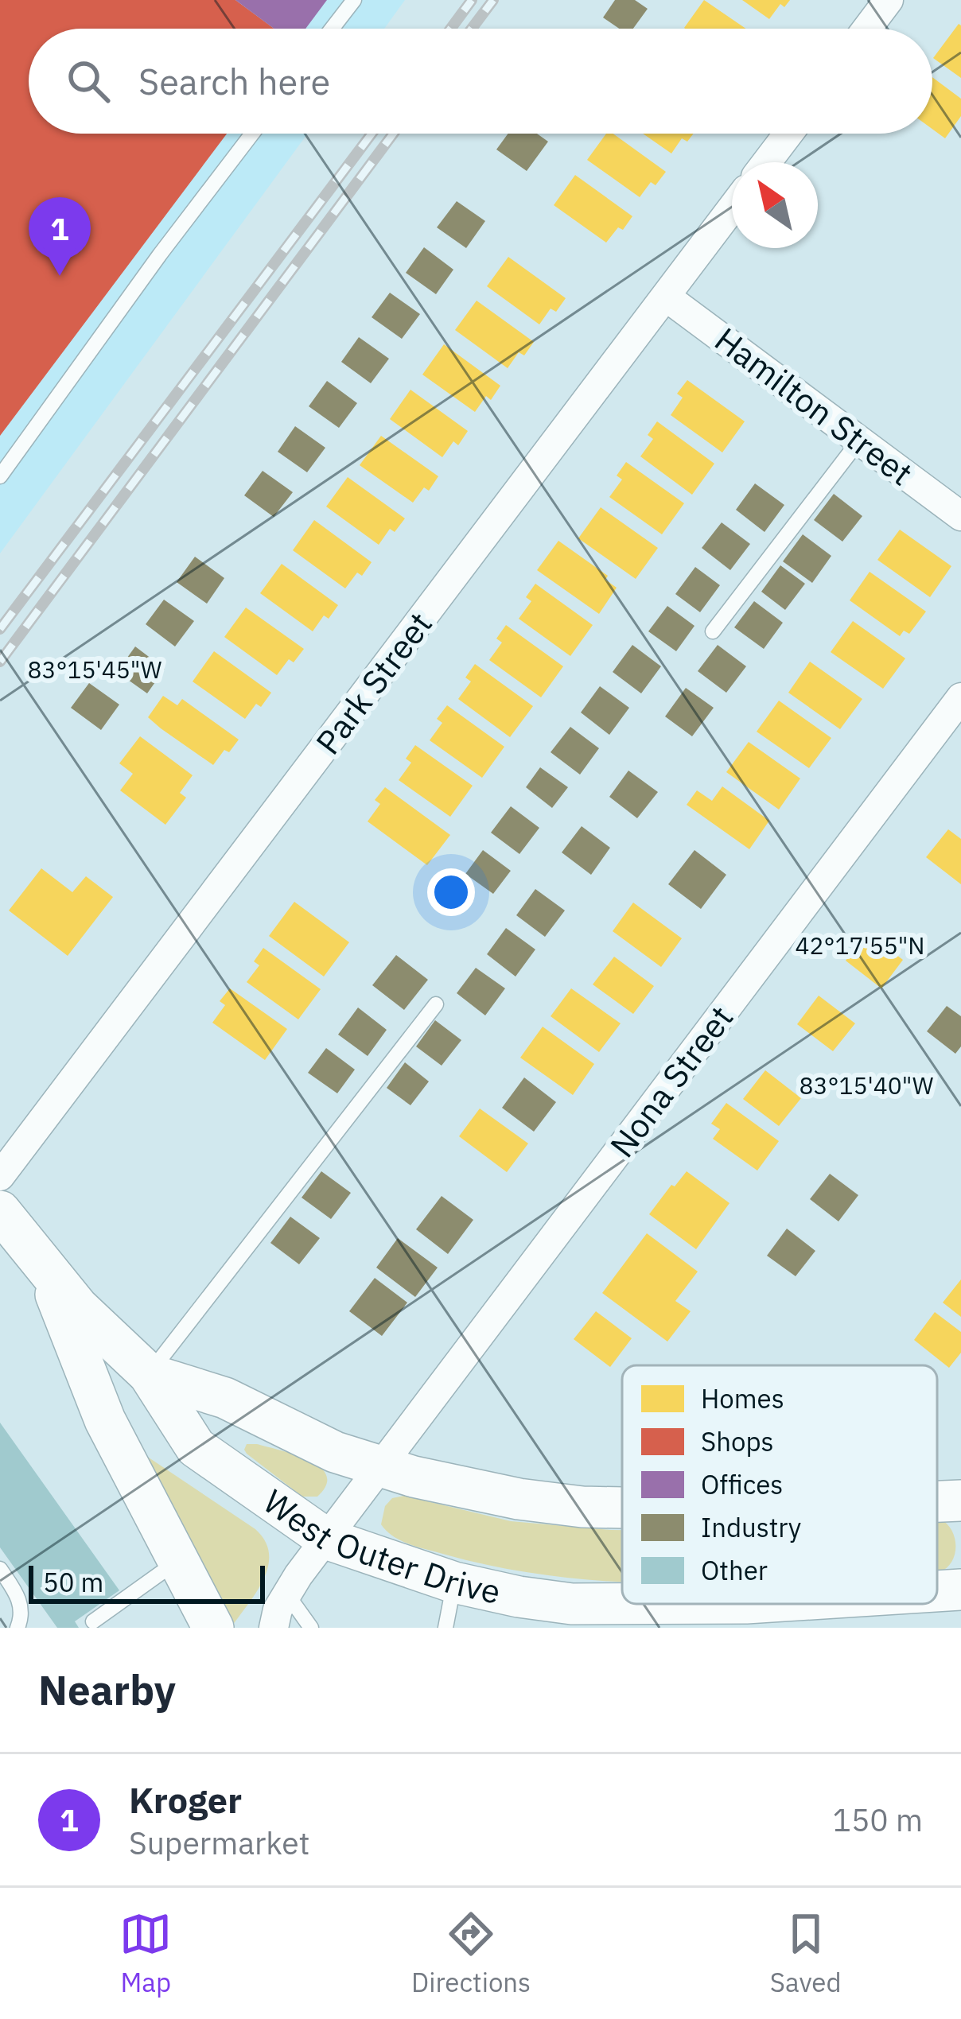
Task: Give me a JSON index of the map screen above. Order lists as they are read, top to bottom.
{
  "streets": {
    "main road": ["West Outer Drive"],
    "street": ["Hamilton Street", "Park Street", "Nona Street"]
  },
  "crossings": [
    ["Hamilton Street", "Park Street"],
    ["Nona Street", "West Outer Drive"]
  ],
  "legend": [
    "Homes",
    "Shops",
    "Offices",
    "Industry",
    "Other"
  ],
  "scale_bar": "50 m",
  "north": "top left",
  "page": {
    "search": "Search here",
    "pins": "1",
    "scale": "50 m",
    "heading": "Nearby",
    "list": [
      {
        "mark": "1",
        "name": "Kroger",
        "note": "Supermarket",
        "value": "150 m"
      }
    ],
    "nav": ["Map", "Directions", "Saved"]
  },
  "coordinates": ["83°15'45\"W", "42°17'55\"N", "83°15'40\"W"]
}
